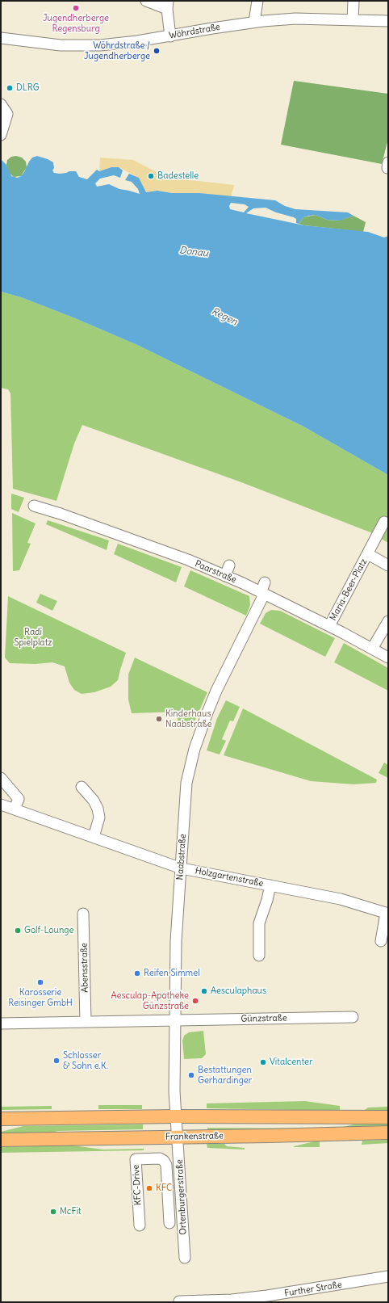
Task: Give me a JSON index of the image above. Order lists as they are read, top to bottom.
{
  "streets": {
    "main road": ["Frankenstraße"],
    "street": [
      "Wöhrdstraße",
      "Paarstraße",
      "Maria-Beer-Platz",
      "Naabstraße",
      "Holzgartenstraße",
      "Abensstraße",
      "Günzstraße",
      "KFC-Drive",
      "Ortenburgerstraße",
      "Further Straße"
    ]
  },
  "crossings": [
    ["Paarstraße", "Maria-Beer-Platz"],
    ["Paarstraße", "Naabstraße"],
    ["Naabstraße", "Holzgartenstraße"],
    ["Naabstraße", "Günzstraße"],
    ["Naabstraße", "Frankenstraße"],
    ["Naabstraße", "Ortenburgerstraße"],
    ["Frankenstraße", "Ortenburgerstraße"]
  ],
  "water": ["Donau", "Regen"],
  "parks": ["Radi Spielplatz"],
  "places": [
    "Jugendherberge Regensburg",
    "Wöhrdstraße / Jugendherberge",
    "DLRG",
    "Badestelle",
    "Kinderhaus Naabstraße",
    "Golf-Lounge",
    "Reifen Simmel",
    "Karosserie Reisinger GmbH",
    "Aesculaphaus",
    "Aesculap-Apotheke Günzstraße",
    "Schlosser & Sohn e.K.",
    "Vitalcenter",
    "Bestattungen Gerhardinger",
    "KFC",
    "McFit"
  ]
}
